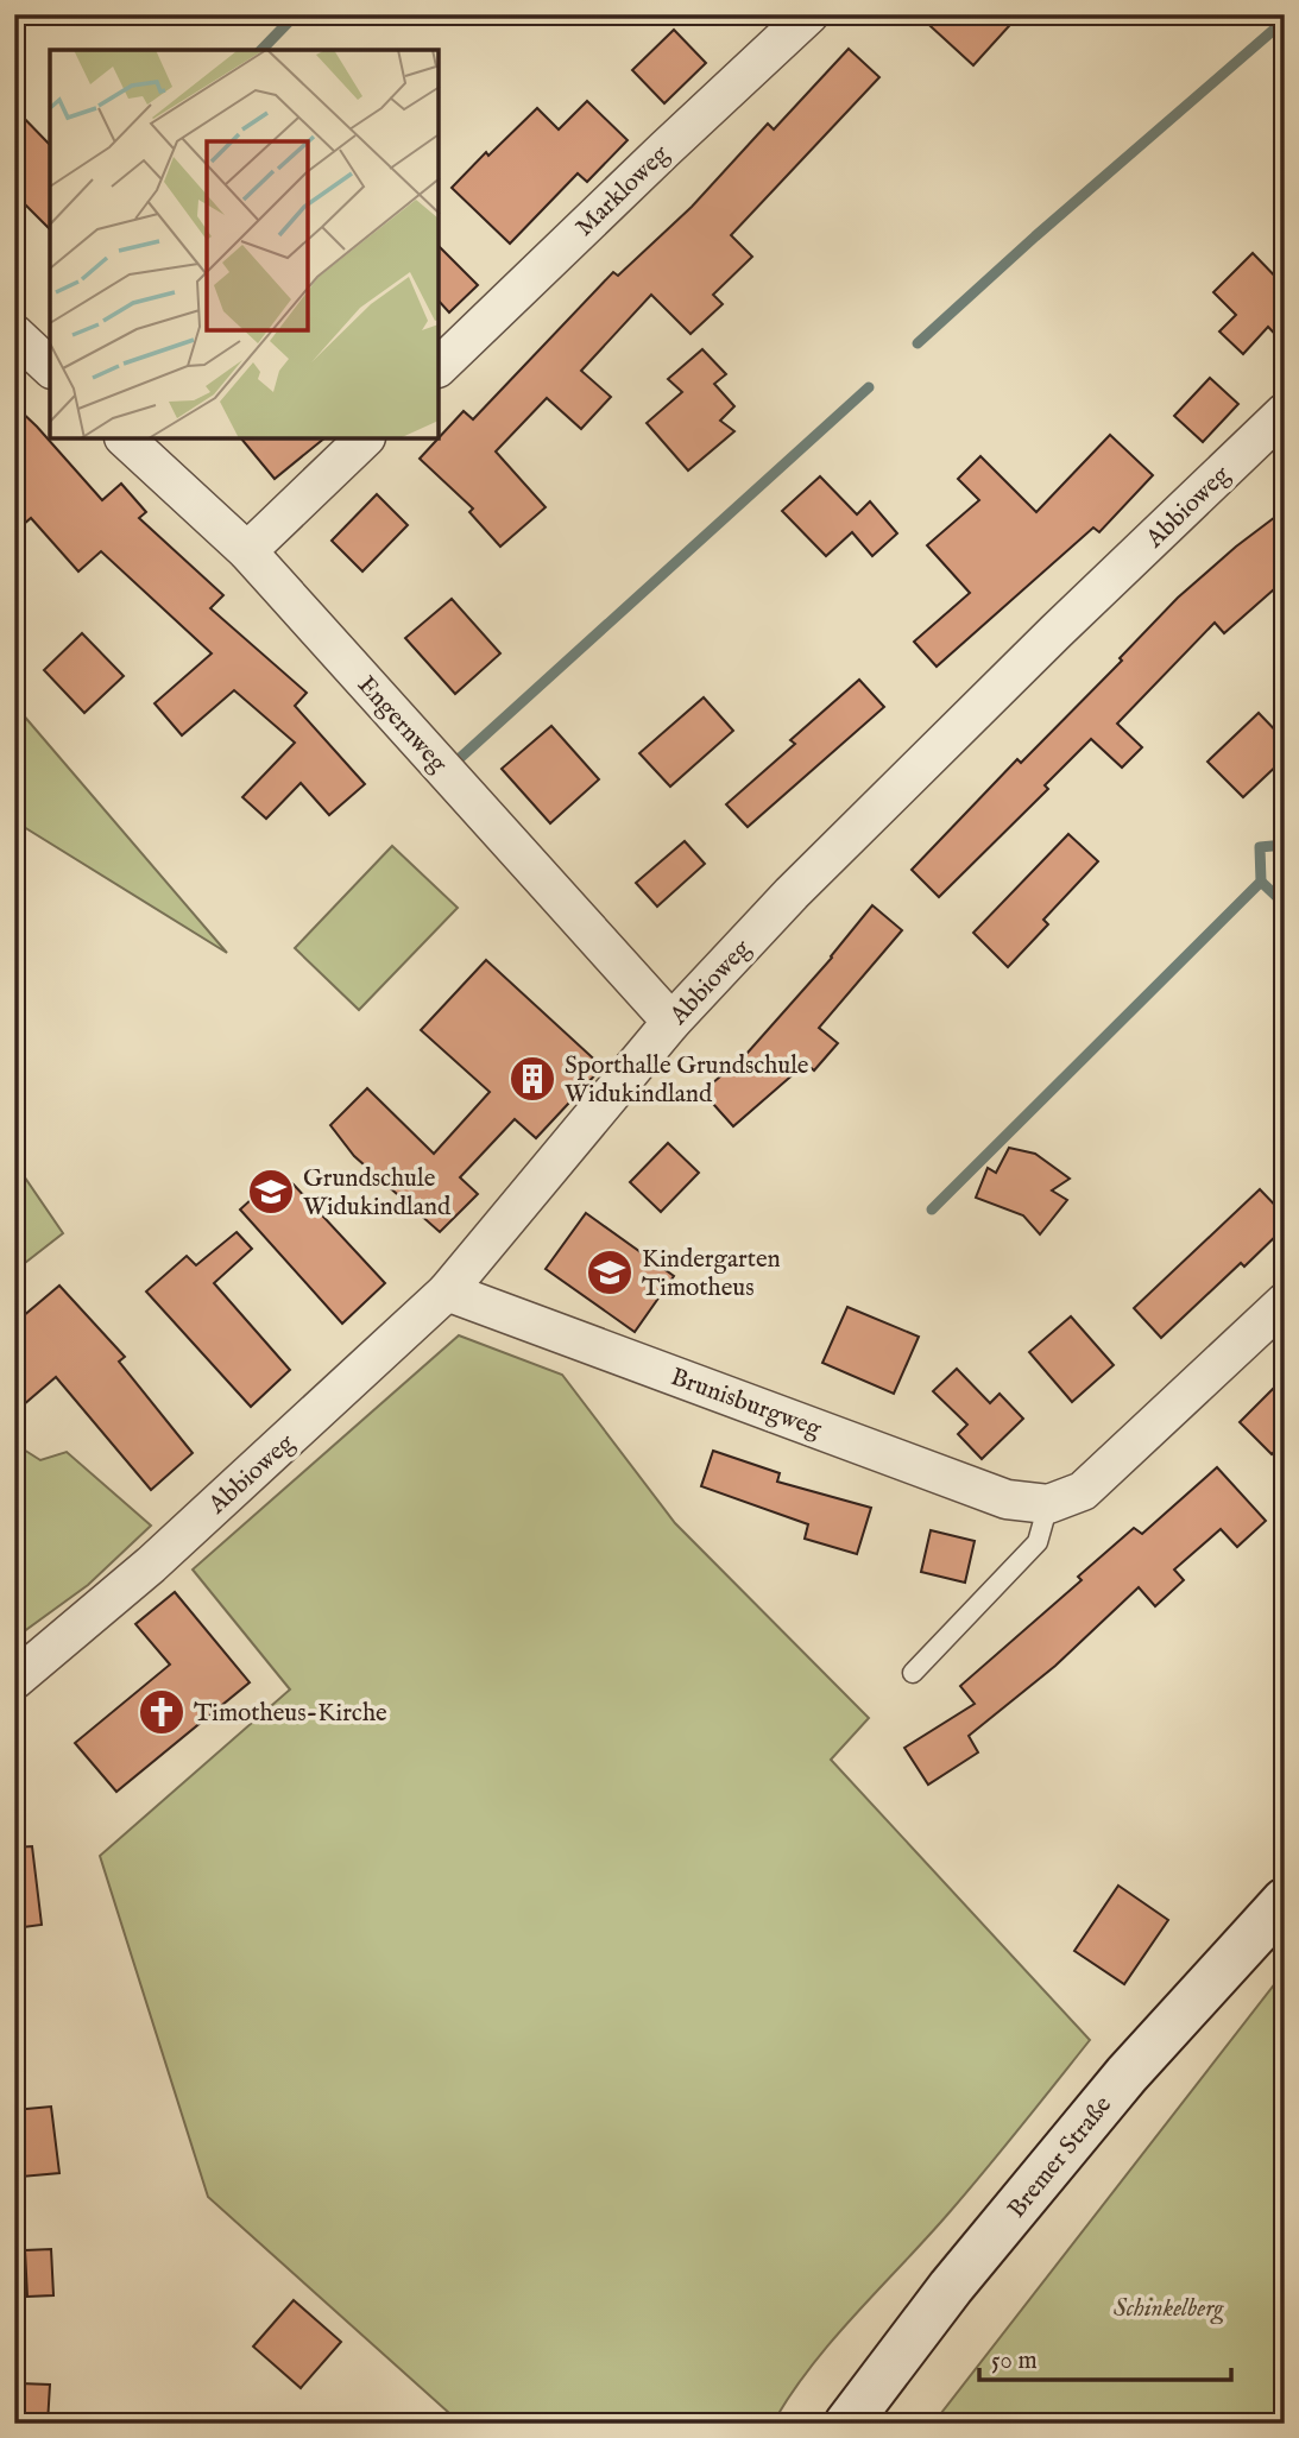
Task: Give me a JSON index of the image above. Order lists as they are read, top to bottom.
{
  "streets": {
    "main road": ["Bremer Straße"],
    "street": [
      "Markloweg",
      "Abbioweg",
      "Engernweg",
      "Brunisburgweg"
    ]
  },
  "crossings": [
    ["Abbioweg", "Engernweg"],
    ["Abbioweg", "Brunisburgweg"]
  ],
  "parks": ["Schinkelberg"],
  "places": {
    "building": ["Sporthalle Grundschule Widukindland"],
    "school or university": ["Grundschule Widukindland", "Kindergarten Timotheus"],
    "church": ["Timotheus-Kirche"]
  },
  "scale_bar": "50 m"
}
